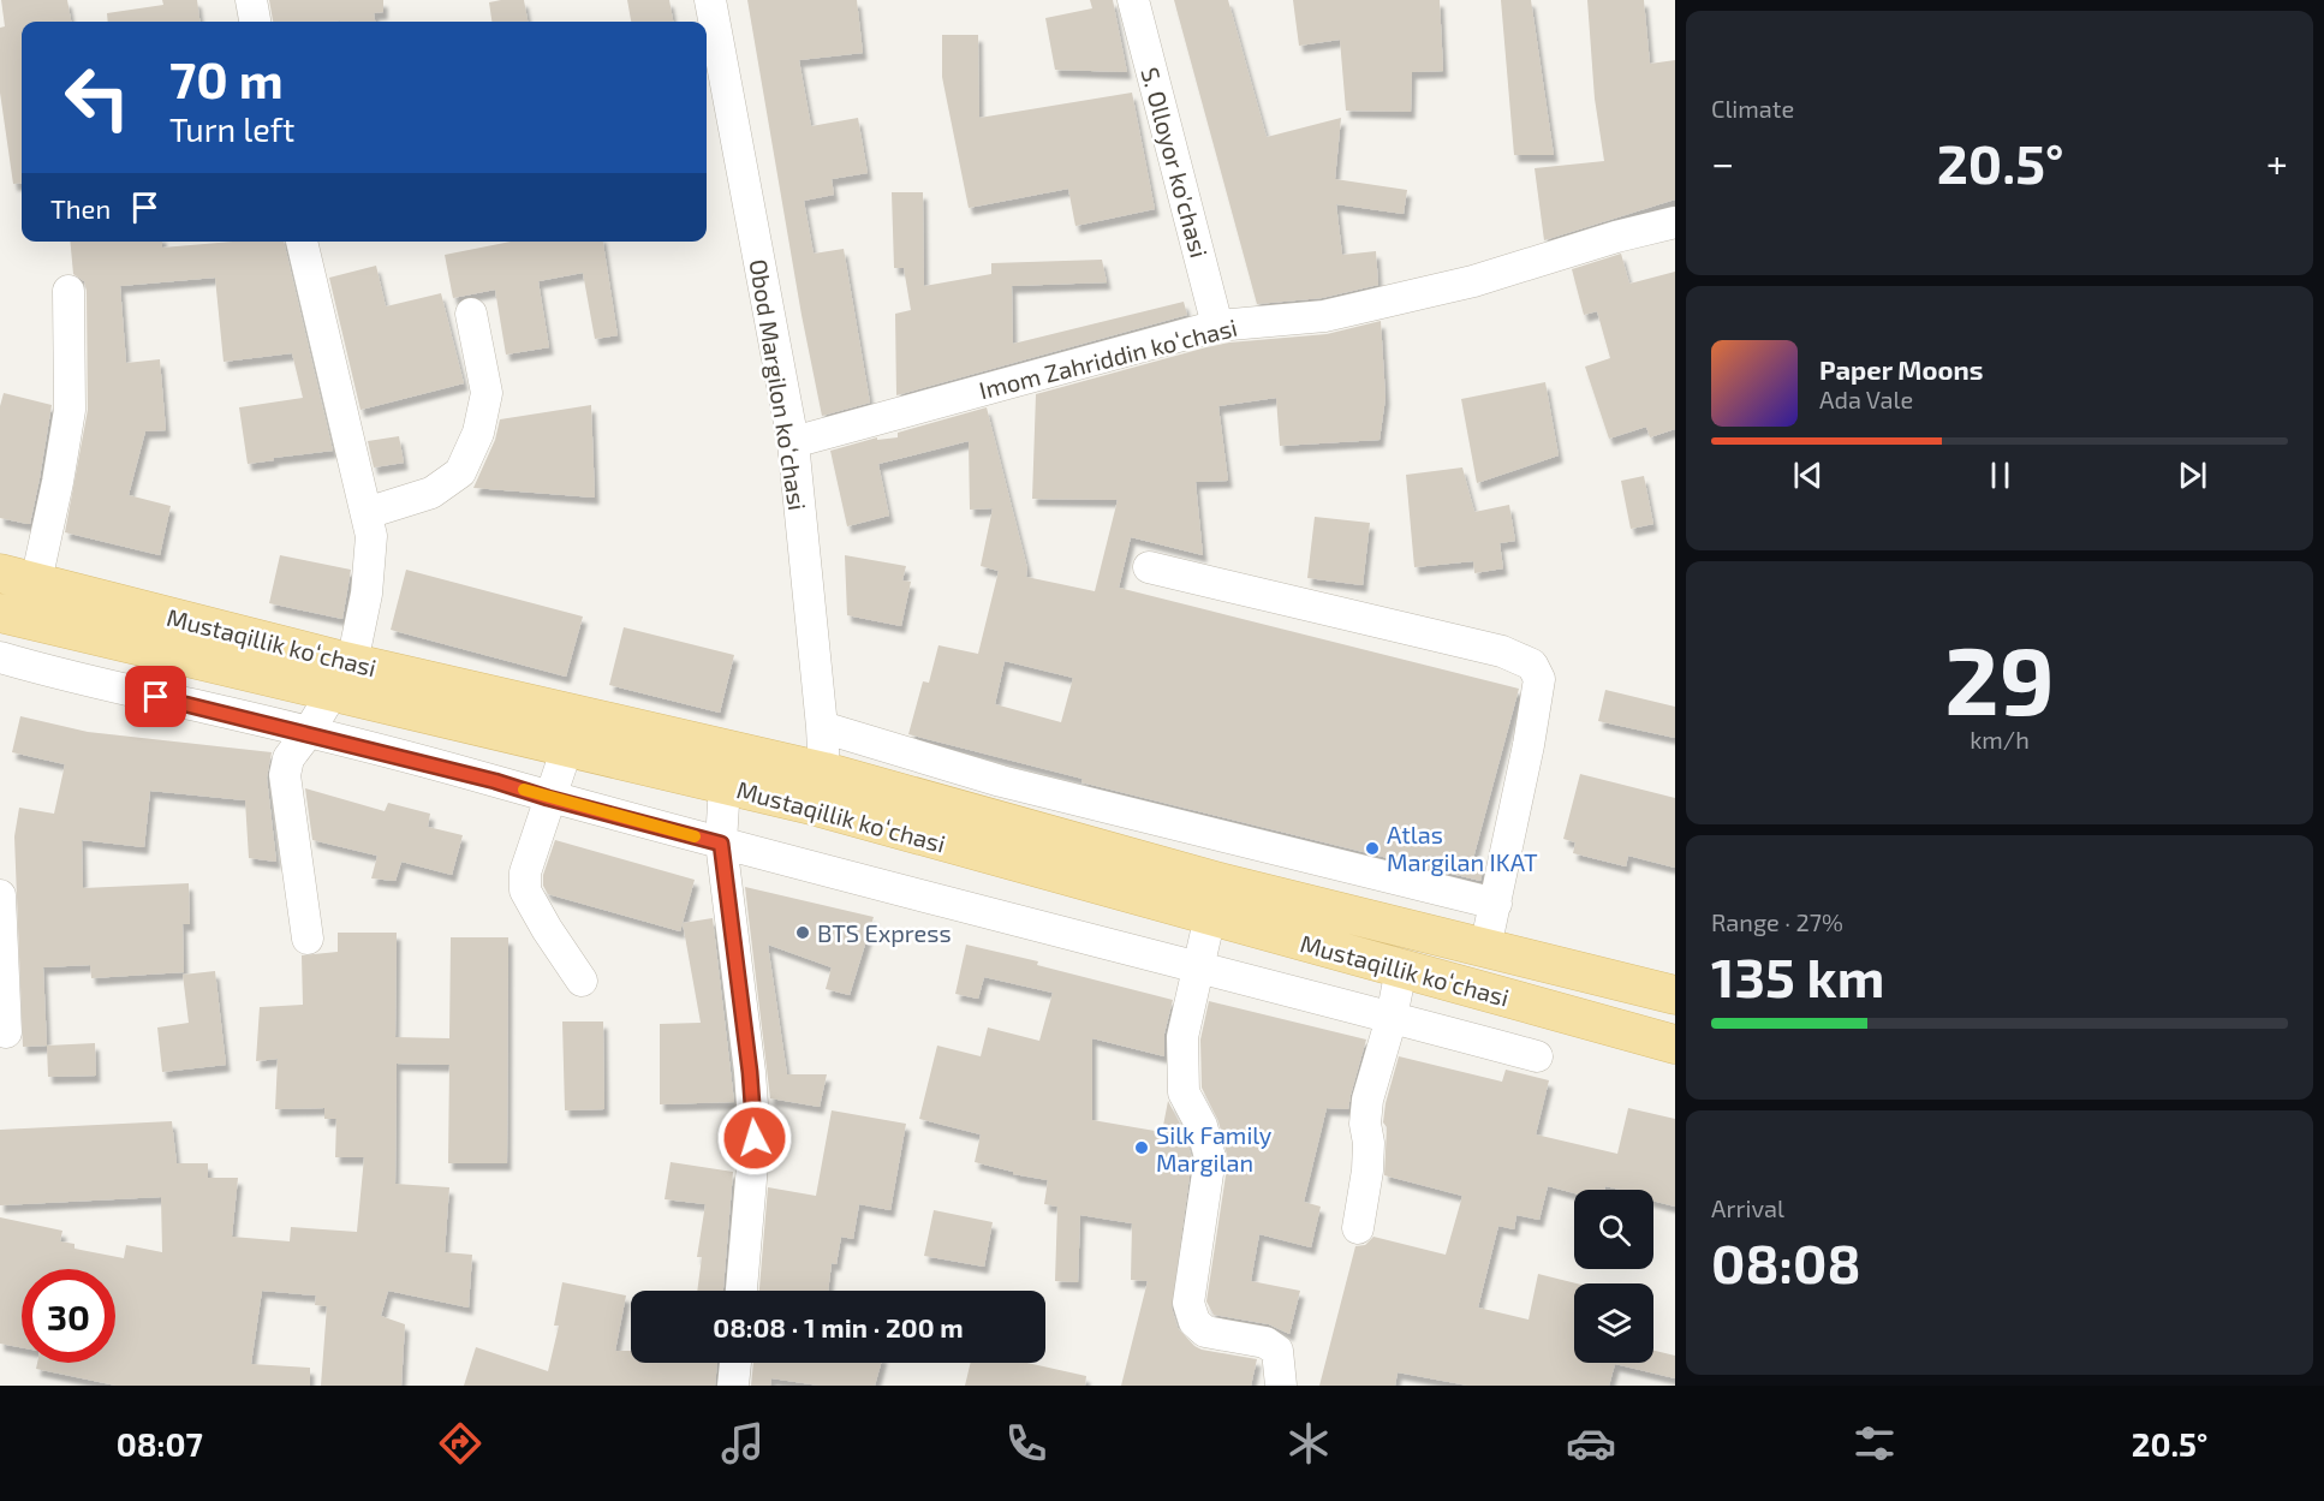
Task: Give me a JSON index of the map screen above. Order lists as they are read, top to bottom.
{
  "streets": {
    "main road": ["Mustaqillik koʻchasi"],
    "street": ["S. Olloyor ko'chasi", "Imom Zahriddin koʻchasi", "Obod Margilon koʻchasi"]
  },
  "crossings": [
    ["S. Olloyor ko'chasi", "Imom Zahriddin koʻchasi"],
    ["Imom Zahriddin koʻchasi", "Obod Margilon koʻchasi"],
    ["Obod Margilon koʻchasi", "Mustaqillik koʻchasi"]
  ],
  "places": ["Atlas Margilan IKAT", "BTS Express", "Silk Family Margilan"],
  "page": {
    "tile": [
      "Climate",
      ["29", "km/h"],
      ["Range · 27%", "135 km"],
      ["Arrival", "08:08"]
    ],
    "turn": ["70 m", "Turn left"],
    "heat": ["−", "20.5°", "+"],
    "then": "Then",
    "song": ["Paper Moons", "Ada Vale"],
    "limit": "30",
    "trip": "08:08 · 1 min · 200 m",
    "tabs": ["08:07", "20.5°"]
  }
}
